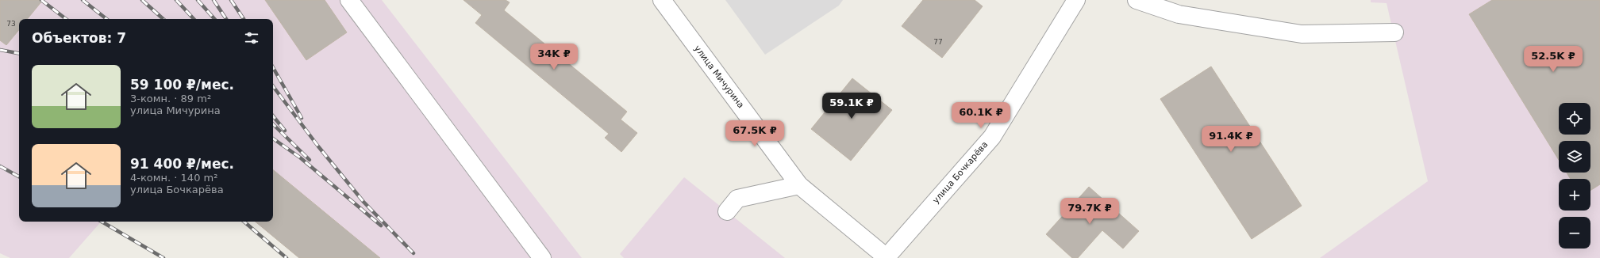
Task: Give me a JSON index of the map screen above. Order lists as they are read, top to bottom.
{
  "streets": {
    "street": ["улица Мичурина", "улица Бочкарёва"]
  },
  "crossings": [
    ["улица Мичурина", "улица Бочкарёва"]
  ],
  "house_numbers": ["73", "77"],
  "page": {
    "heading": "Объектов: 7",
    "price": [
      "34K ₽",
      "52.5K ₽",
      "59.1K ₽",
      "60.1K ₽",
      "67.5K ₽",
      "91.4K ₽",
      "79.7K ₽"
    ],
    "list": [
      {
        "name": "59 100 ₽/мес.",
        "note": "3-комн. · 89 m² · улица Мичурина"
      },
      {
        "name": "91 400 ₽/мес.",
        "note": "4-комн. · 140 m² · улица Бочкарёва"
      }
    ],
    "map_buttons": ["+", "−"]
  }
}
